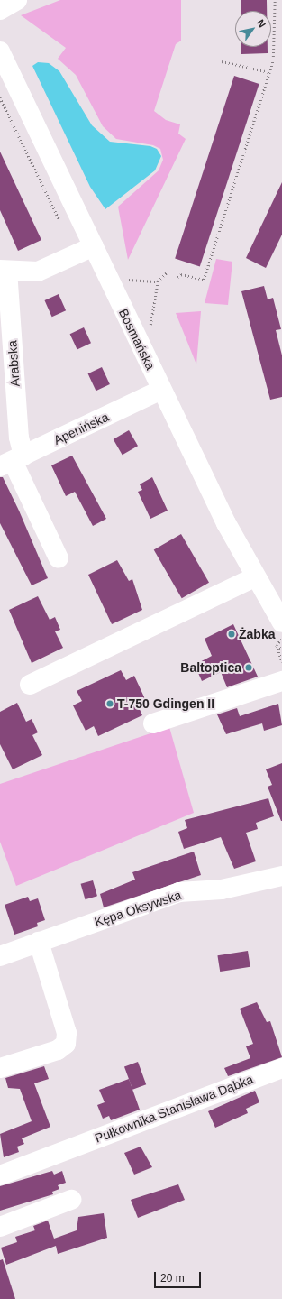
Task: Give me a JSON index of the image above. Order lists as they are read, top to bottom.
{
  "streets": {
    "street": [
      "Bosmańska",
      "Arabska",
      "Apenińska",
      "Kępa Oksywska",
      "Pułkownika Stanisława Dąbka"
    ]
  },
  "crossings": [
    ["Bosmańska", "Apenińska"],
    ["Arabska", "Apenińska"]
  ],
  "places": ["Żabka", "Baltoptica", "T-750 Gdingen II"],
  "scale_bar": "20 m",
  "north": "top right"
}
